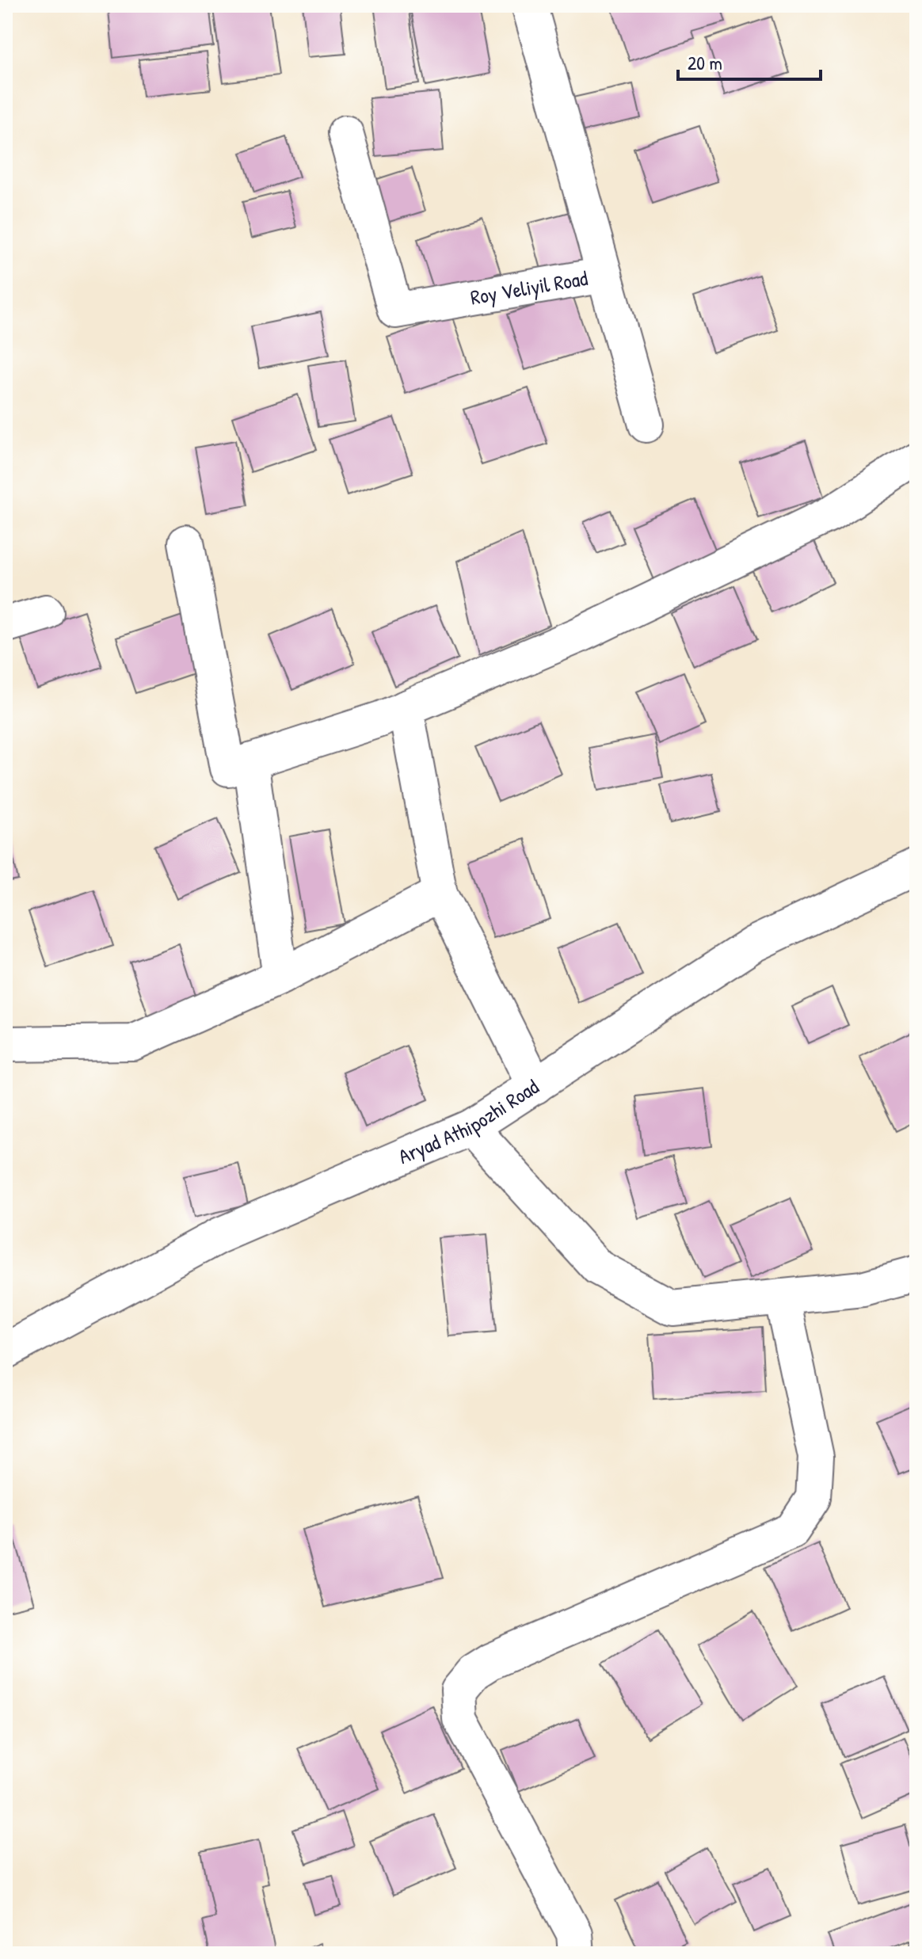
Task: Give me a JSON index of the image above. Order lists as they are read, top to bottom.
{
  "streets": {
    "street": ["Roy Veliyil Road", "Aryad Athipozhi Road"]
  },
  "scale_bar": "20 m"
}
